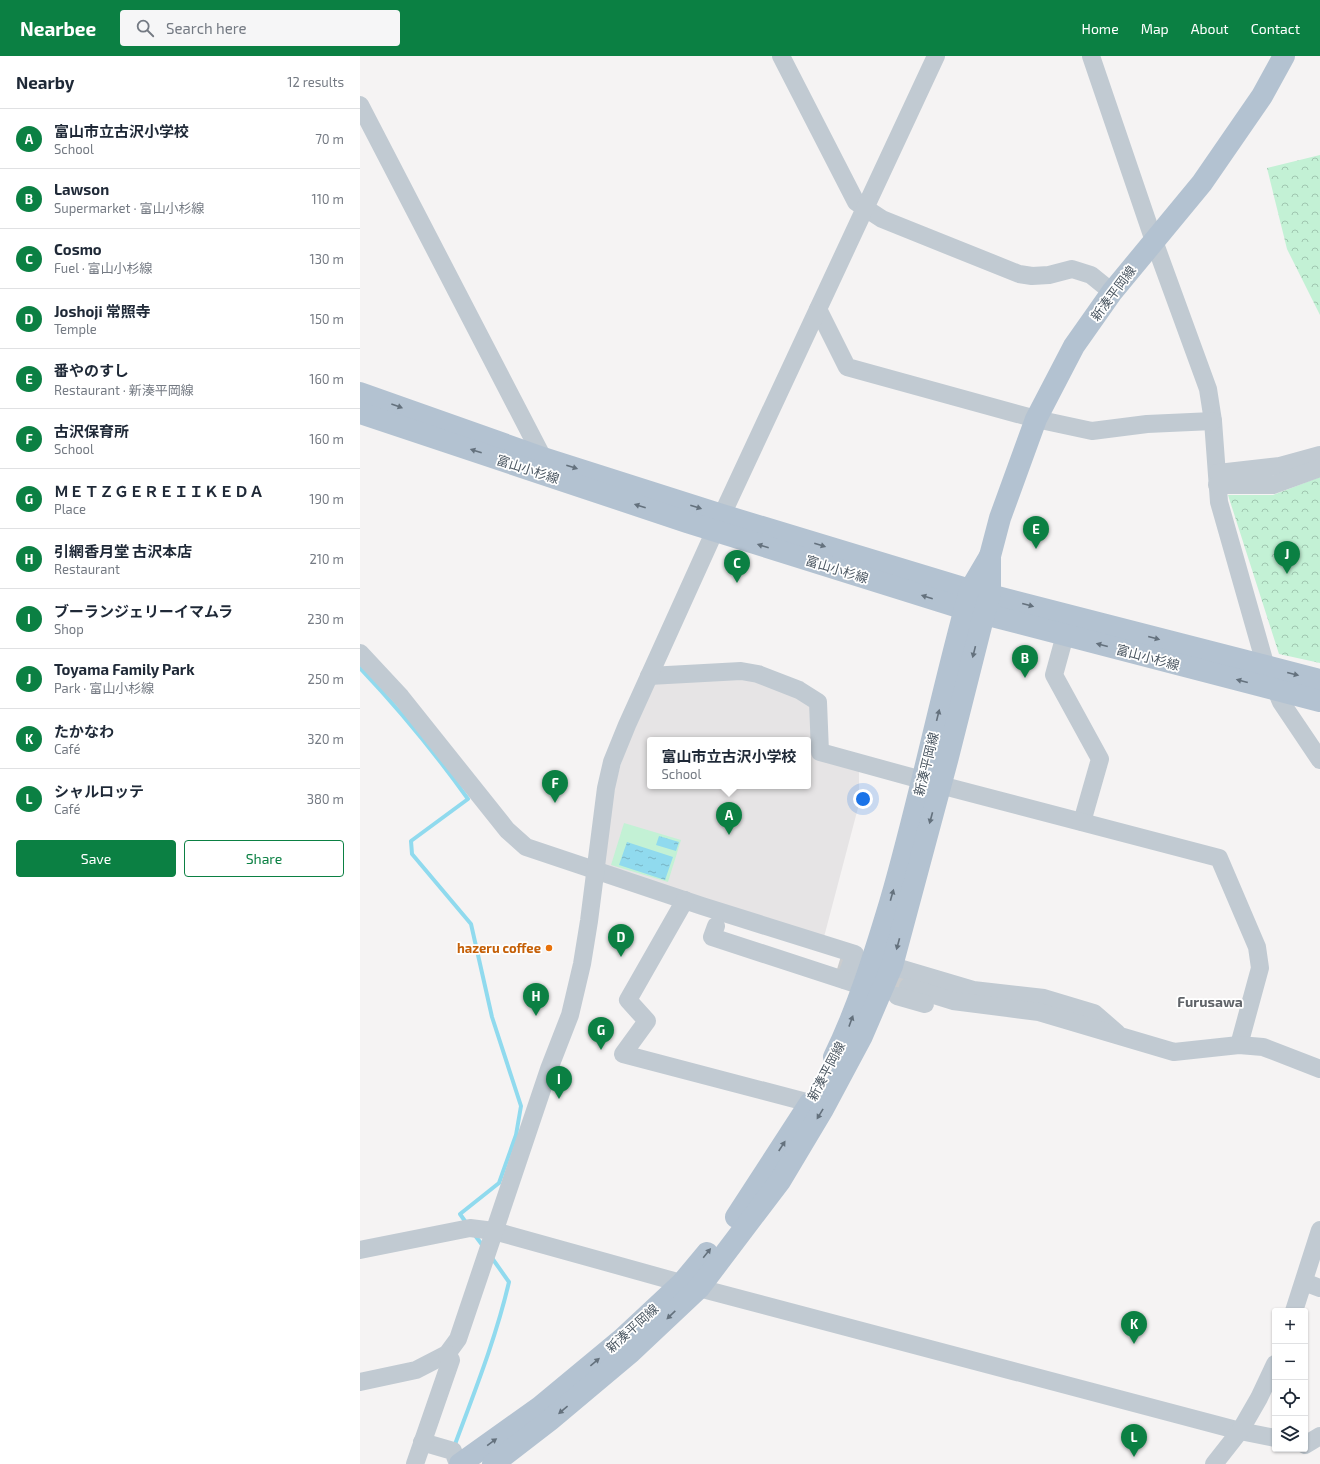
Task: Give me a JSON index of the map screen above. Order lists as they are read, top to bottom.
{
  "streets": {
    "main road": ["新湊平岡線", "富山小杉線"]
  },
  "crossings": [
    ["新湊平岡線", "富山小杉線"]
  ],
  "districts": ["Furusawa"],
  "places": ["hazeru coffee"],
  "page": {
    "header": "Nearbee",
    "search": "Search here",
    "nav": [
      "Home",
      "Map",
      "About",
      "Contact"
    ],
    "heading": ["Nearby", "12 results"],
    "list": [
      {
        "mark": "A",
        "name": "富山市立古沢小学校",
        "note": "School",
        "value": "70 m"
      },
      {
        "mark": "B",
        "name": "Lawson",
        "note": "Supermarket · 富山小杉線",
        "value": "110 m"
      },
      {
        "mark": "C",
        "name": "Cosmo",
        "note": "Fuel · 富山小杉線",
        "value": "130 m"
      },
      {
        "mark": "D",
        "name": "Joshoji 常照寺",
        "note": "Temple",
        "value": "150 m"
      },
      {
        "mark": "E",
        "name": "番やのすし",
        "note": "Restaurant · 新湊平岡線",
        "value": "160 m"
      },
      {
        "mark": "F",
        "name": "古沢保育所",
        "note": "School",
        "value": "160 m"
      },
      {
        "mark": "G",
        "name": "ＭＥＴＺＧＥＲＥＩＩＫＥＤＡ",
        "note": "Place",
        "value": "190 m"
      },
      {
        "mark": "H",
        "name": "引網香月堂 古沢本店",
        "note": "Restaurant",
        "value": "210 m"
      },
      {
        "mark": "I",
        "name": "ブーランジェリーイマムラ",
        "note": "Shop",
        "value": "230 m"
      },
      {
        "mark": "J",
        "name": "Toyama Family Park",
        "note": "Park · 富山小杉線",
        "value": "250 m"
      },
      {
        "mark": "K",
        "name": "たかなわ",
        "note": "Café",
        "value": "320 m"
      },
      {
        "mark": "L",
        "name": "シャルロッテ",
        "note": "Café",
        "value": "380 m"
      }
    ],
    "pins": [
      "E",
      "J",
      "C",
      "B",
      "F",
      "A",
      "D",
      "H",
      "G",
      "I",
      "K",
      "L"
    ],
    "popup": ["富山市立古沢小学校", "School"],
    "buttons": ["Save", "Share"],
    "map_buttons": ["+", "−"]
  }
}
